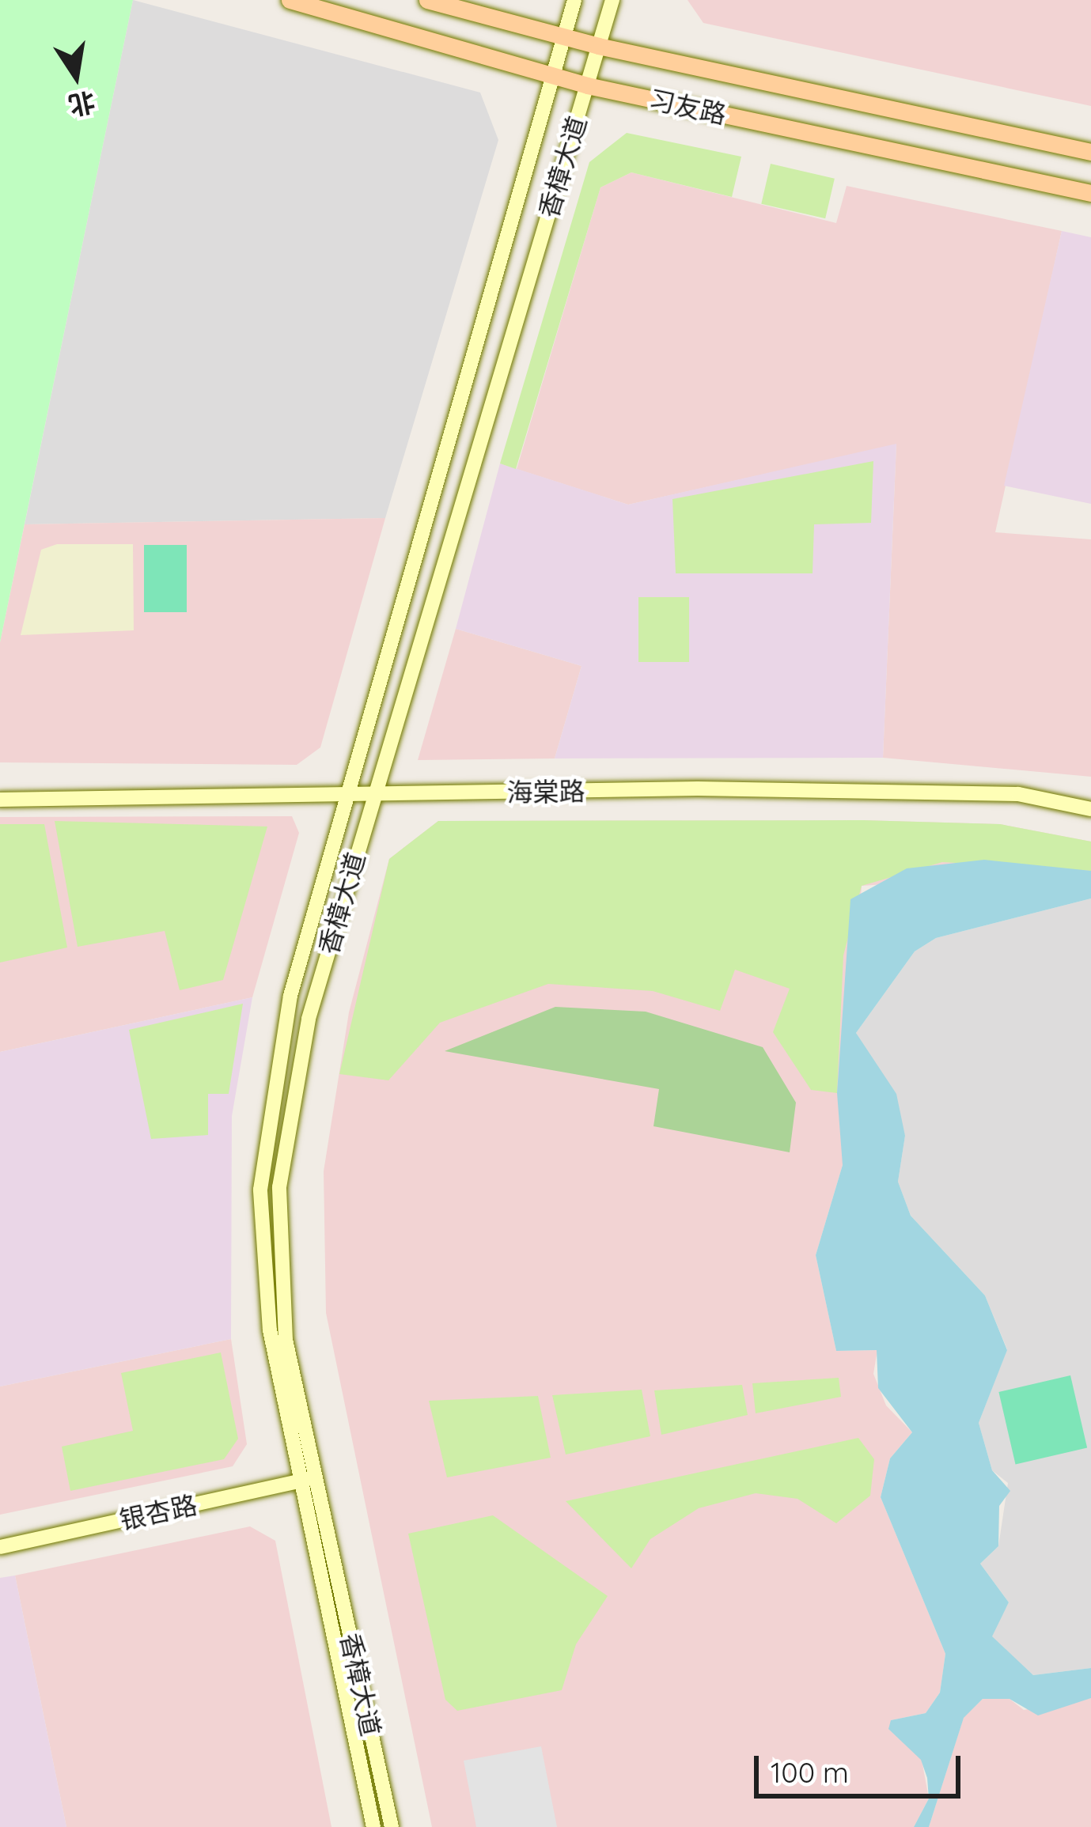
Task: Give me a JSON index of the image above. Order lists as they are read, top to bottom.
{
  "streets": {
    "main road": [
      "习友路",
      "香樟大道",
      "海棠路",
      "银杏路"
    ]
  },
  "crossings": [
    ["习友路", "香樟大道"],
    ["香樟大道", "海棠路"],
    ["香樟大道", "银杏路"]
  ],
  "scale_bar": "100 m",
  "north": "bottom"
}
